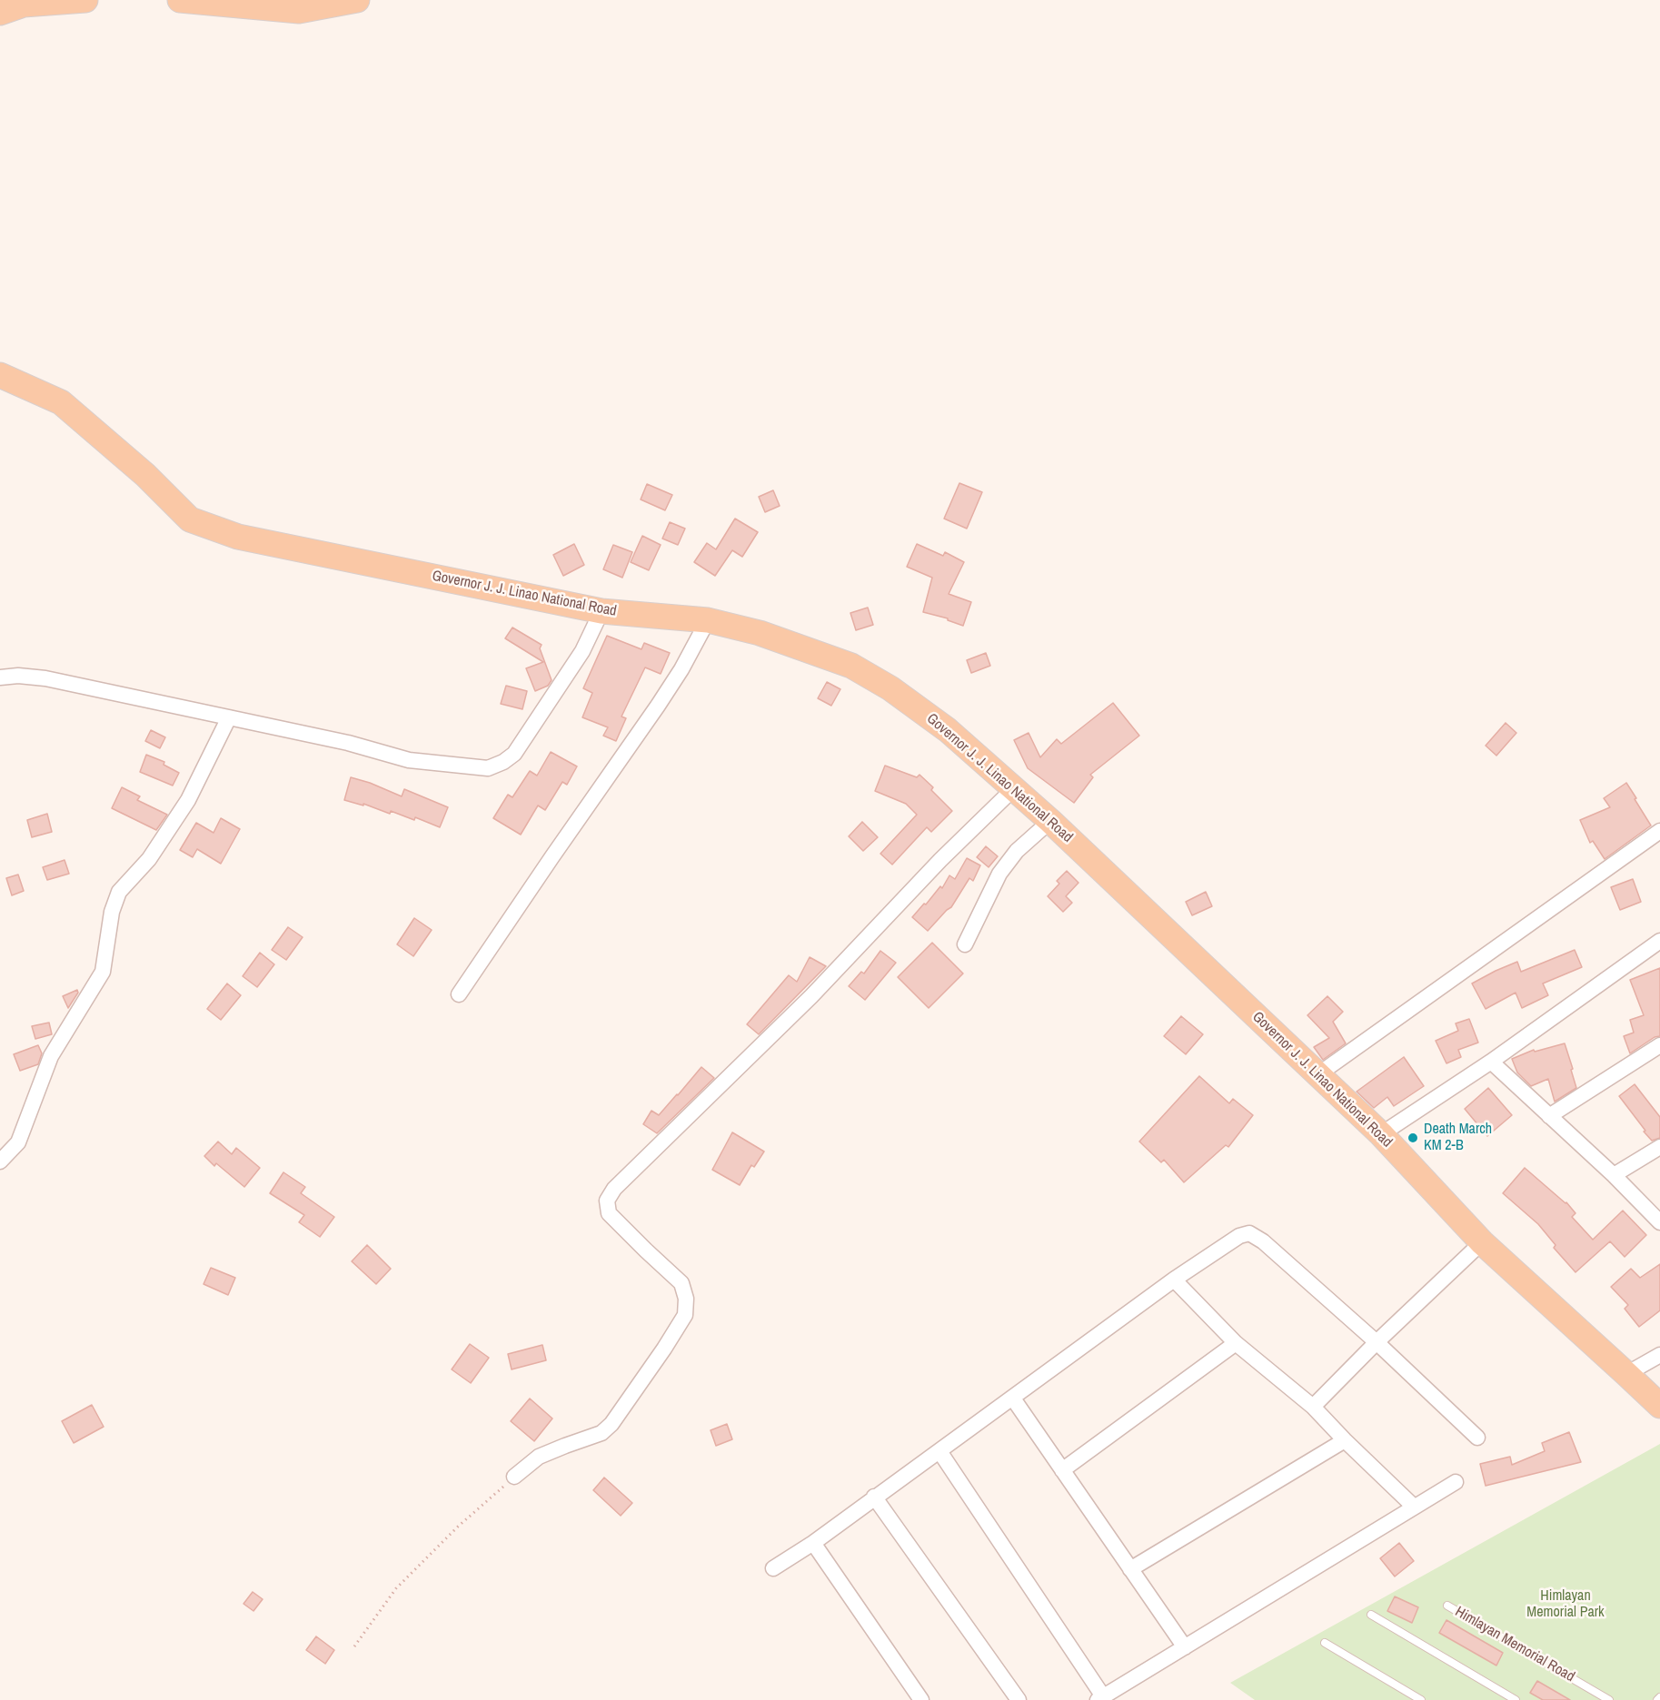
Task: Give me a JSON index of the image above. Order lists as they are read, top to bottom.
{
  "streets": {
    "main road": ["Governor J. J. Linao National Road"],
    "lane": ["Himlayan Memorial Road"]
  },
  "parks": ["Himlayan Memorial Park"],
  "places": ["Death March KM 2-B"]
}
